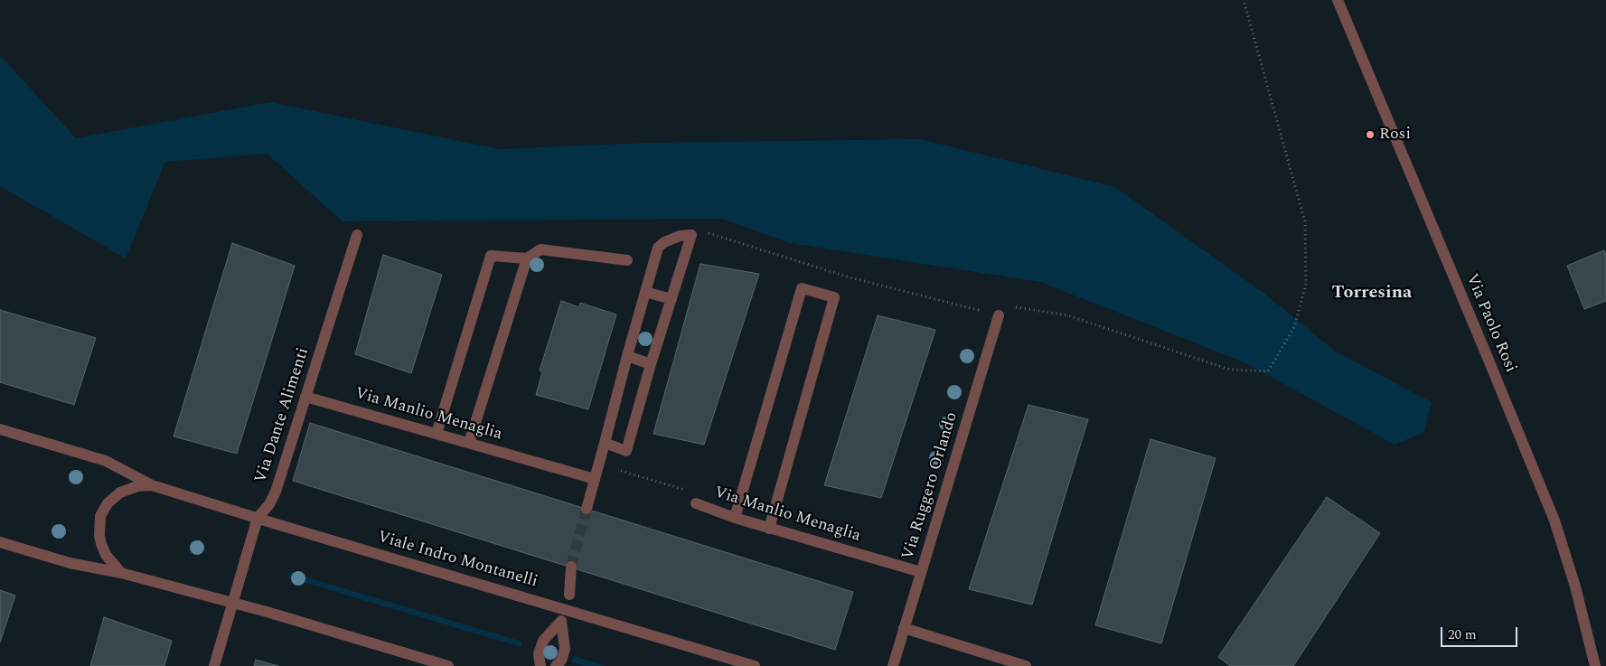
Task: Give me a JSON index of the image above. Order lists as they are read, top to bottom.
{
  "streets": {
    "street": [
      "Via Paolo Rosi",
      "Via Manlio Menaglia",
      "Via Dante Alimenti",
      "Via Ruggero Orlando",
      "Viale Indro Montanelli"
    ]
  },
  "crossings": [
    ["Via Manlio Menaglia", "Via Dante Alimenti"],
    ["Via Manlio Menaglia", "Via Ruggero Orlando"],
    ["Via Dante Alimenti", "Viale Indro Montanelli"]
  ],
  "districts": ["Torresina"],
  "places": ["Rosi"],
  "scale_bar": "20 m"
}
